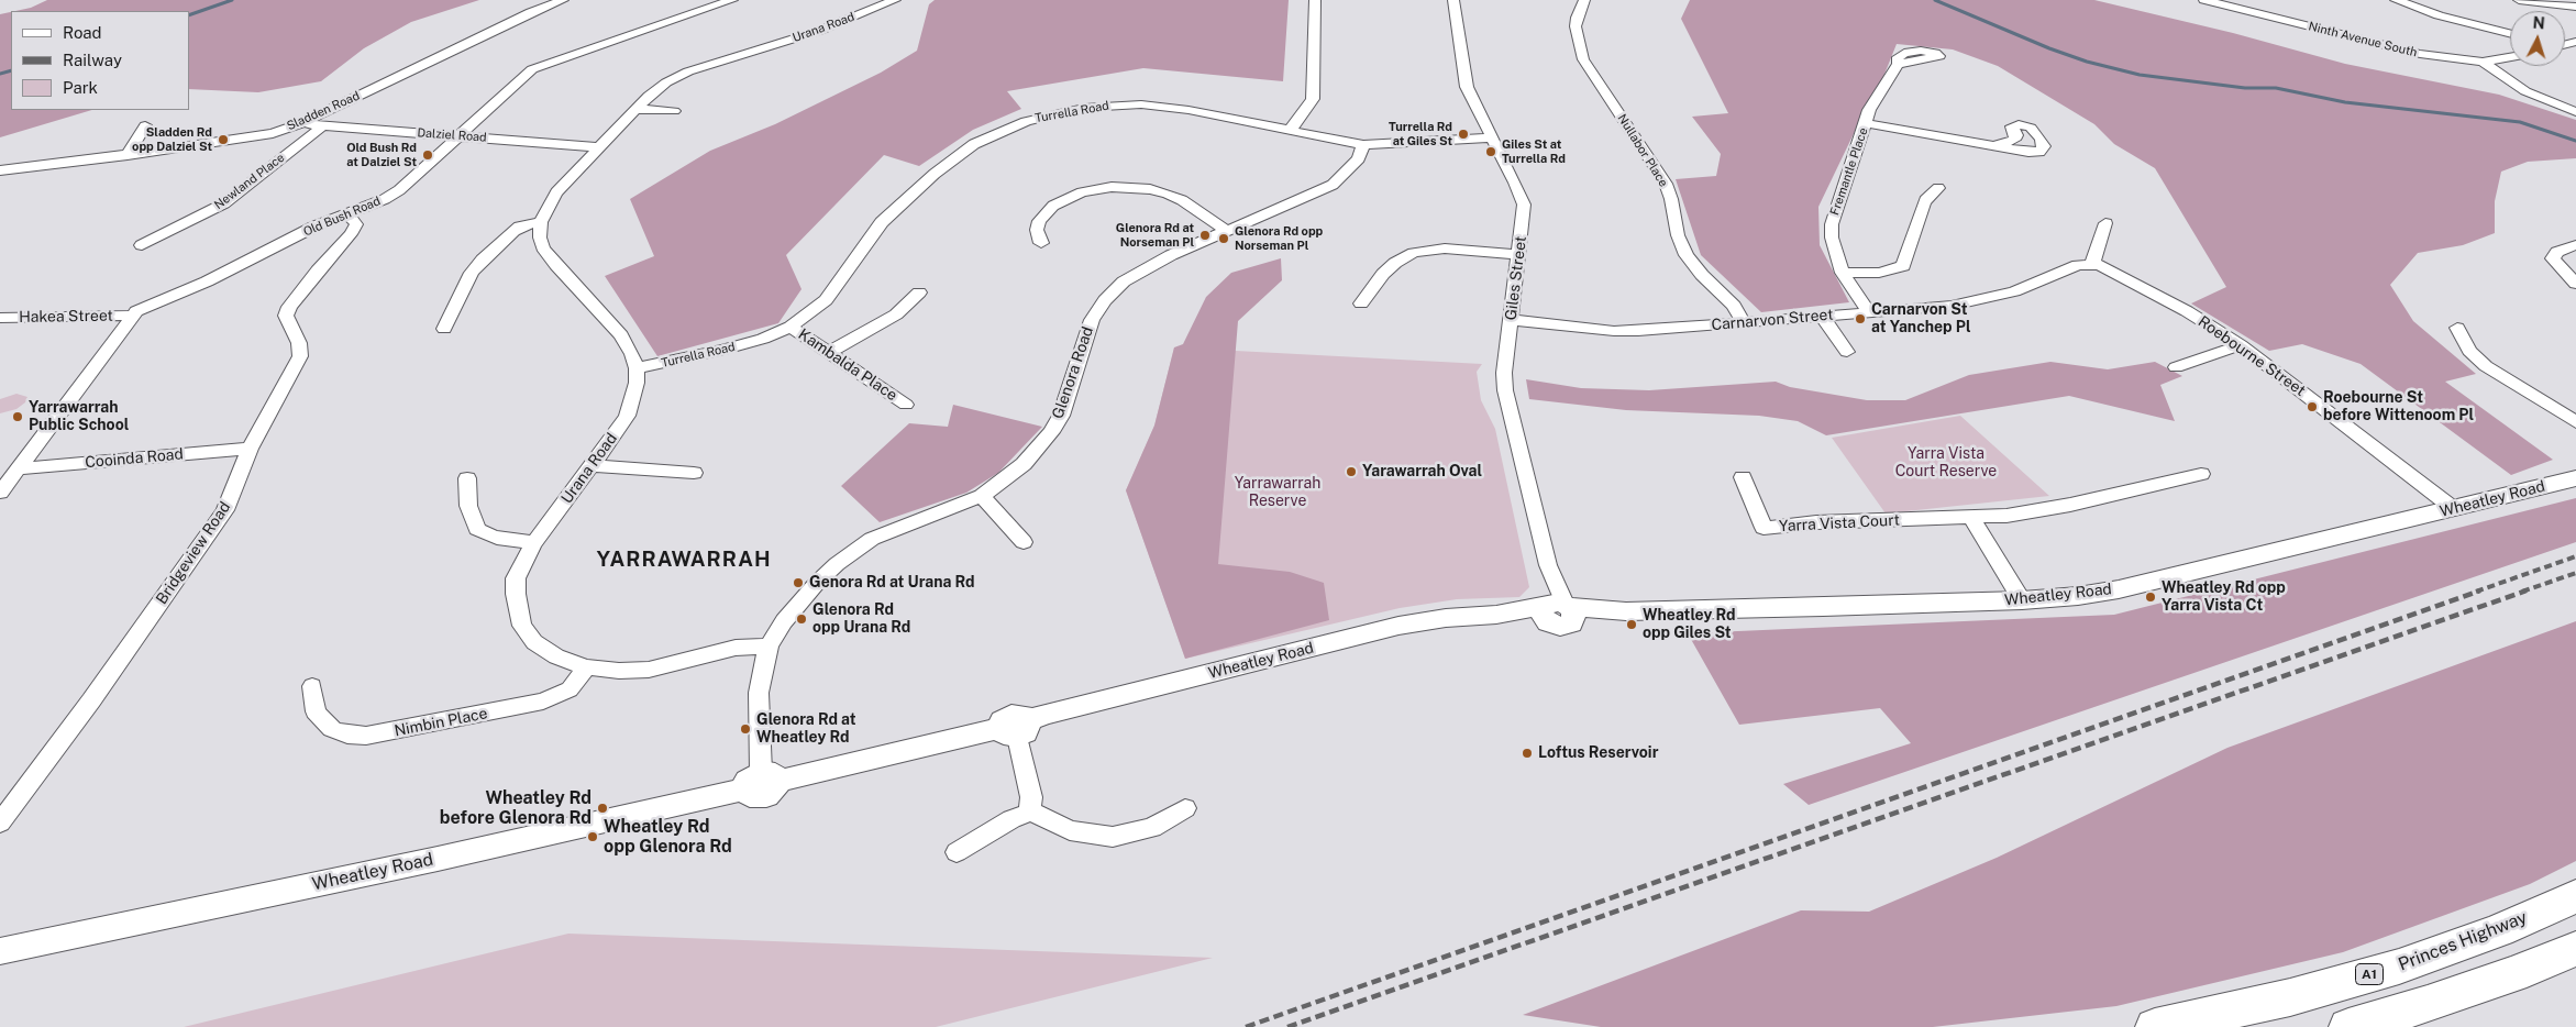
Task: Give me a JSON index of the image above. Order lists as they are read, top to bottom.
{
  "streets": {
    "highway": ["Princes Highway", "A1"],
    "street": [
      "Urana Road",
      "Ninth Avenue South",
      "Sladden Road",
      "Turrella Road",
      "Dalziel Road",
      "Nullabor Place",
      "Fremantle Place",
      "Newland Place",
      "Old Bush Road",
      "Giles Street",
      "Hakea Street",
      "Carnarvon Street",
      "Roebourne Street",
      "Kambalda Place",
      "Glenora Road",
      "Cooinda Road",
      "Wheatley Road",
      "Yarra Vista Court",
      "Bridgeview Road",
      "Nimbin Place"
    ]
  },
  "crossings": [
    ["Urana Road", "Turrella Road"],
    ["Urana Road", "Dalziel Road"],
    ["Urana Road", "Glenora Road"],
    ["Urana Road", "Nimbin Place"],
    ["Sladden Road", "Dalziel Road"],
    ["Turrella Road", "Giles Street"],
    ["Turrella Road", "Kambalda Place"],
    ["Turrella Road", "Glenora Road"],
    ["Dalziel Road", "Newland Place"],
    ["Dalziel Road", "Old Bush Road"],
    ["Nullabor Place", "Carnarvon Street"],
    ["Fremantle Place", "Carnarvon Street"],
    ["Old Bush Road", "Hakea Street"],
    ["Old Bush Road", "Cooinda Road"],
    ["Old Bush Road", "Bridgeview Road"],
    ["Giles Street", "Carnarvon Street"],
    ["Giles Street", "Wheatley Road"],
    ["Carnarvon Street", "Roebourne Street"],
    ["Roebourne Street", "Wheatley Road"],
    ["Glenora Road", "Wheatley Road"],
    ["Cooinda Road", "Bridgeview Road"]
  ],
  "districts": ["YARRAWARRAH"],
  "parks": ["Yarra Vista Court Reserve", "Yarrawarrah Reserve"],
  "places": [
    "Turrella Rd at Giles St",
    "Sladden Rd opp Dalziel St",
    "Giles St at Turrella Rd",
    "Old Bush Rd at Dalziel St",
    "Glenora Rd at Norseman Pl",
    "Glenora Rd opp Norseman Pl",
    "Carnarvon St at Yanchep Pl",
    "Roebourne St before Wittenoom Pl",
    "Yarrawarrah Public School",
    "Yarawarrah Oval",
    "Genora Rd at Urana Rd",
    "Wheatley Rd opp Yarra Vista Ct",
    "Glenora Rd opp Urana Rd",
    "Wheatley Rd opp Giles St",
    "Glenora Rd at Wheatley Rd",
    "Loftus Reservoir",
    "Wheatley Rd before Glenora Rd",
    "Wheatley Rd opp Glenora Rd"
  ],
  "legend": ["Road", "Railway", "Park"],
  "north": "top"
}
